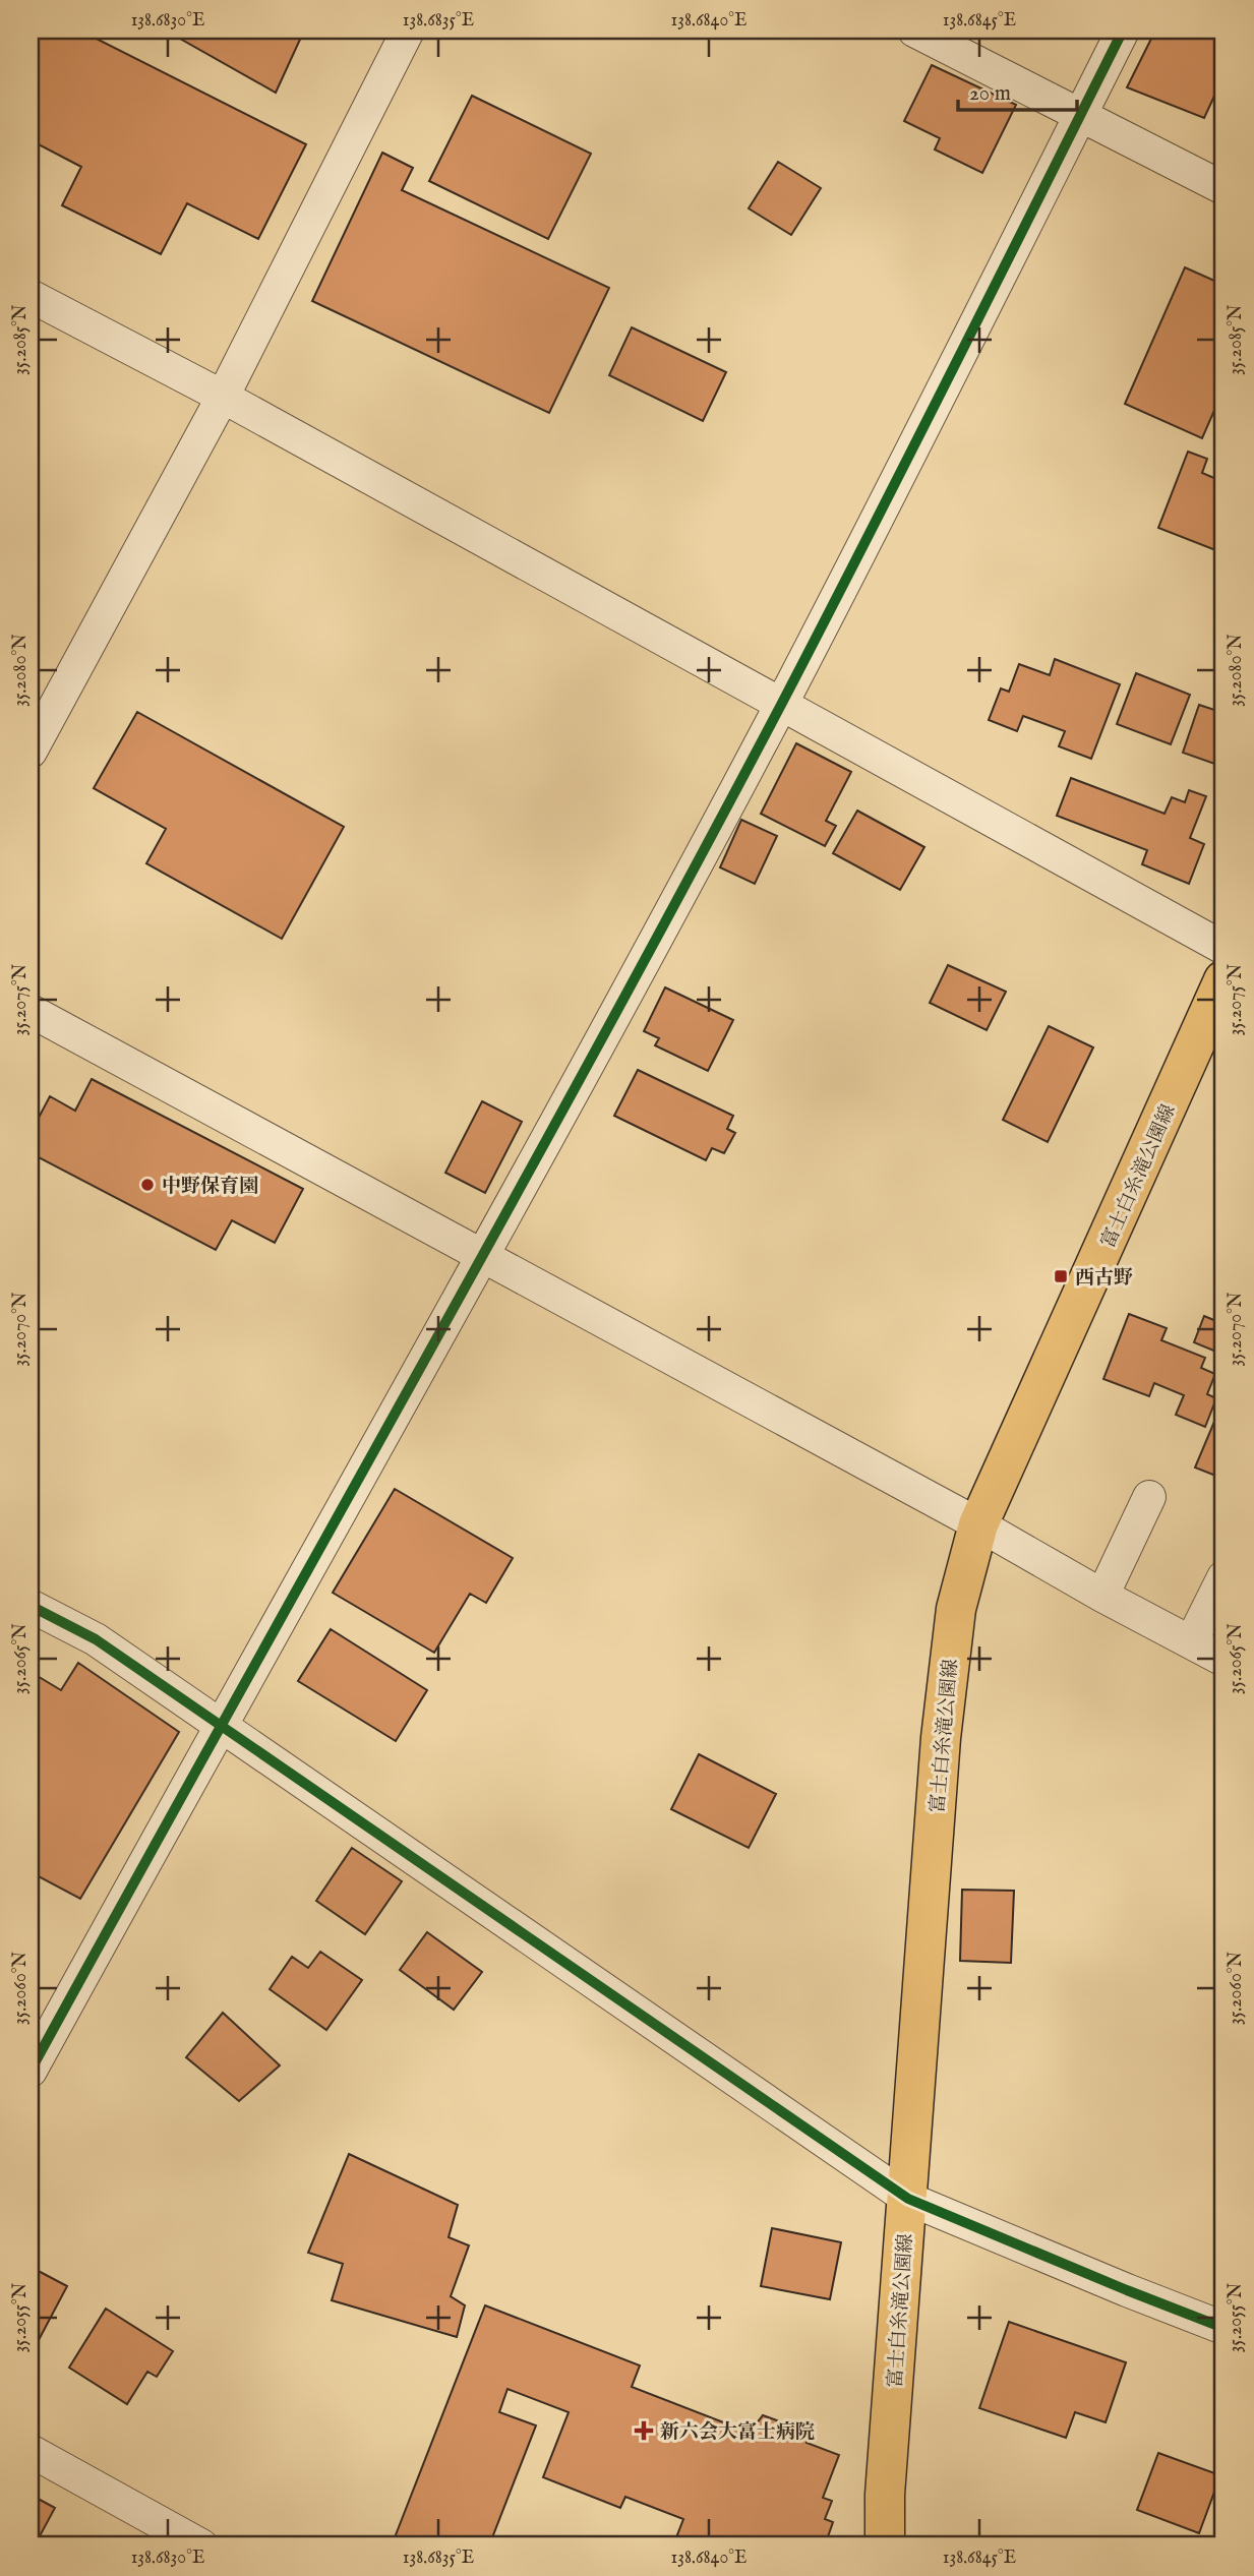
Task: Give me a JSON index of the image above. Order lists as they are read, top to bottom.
{
  "streets": {
    "main road": ["富士白糸滝公園線"]
  },
  "places": {
    "other": ["中野保育園"],
    "transit": ["西古野"],
    "health": ["新六会大富士病院"]
  },
  "scale_bar": "20 m",
  "coordinates": [
    "138.6830°E",
    "138.6835°E",
    "138.6840°E",
    "138.6845°E",
    "35.2085°N",
    "35.2080°N",
    "35.2075°N",
    "35.2070°N",
    "35.2065°N",
    "35.2060°N",
    "35.2055°N"
  ]
}
